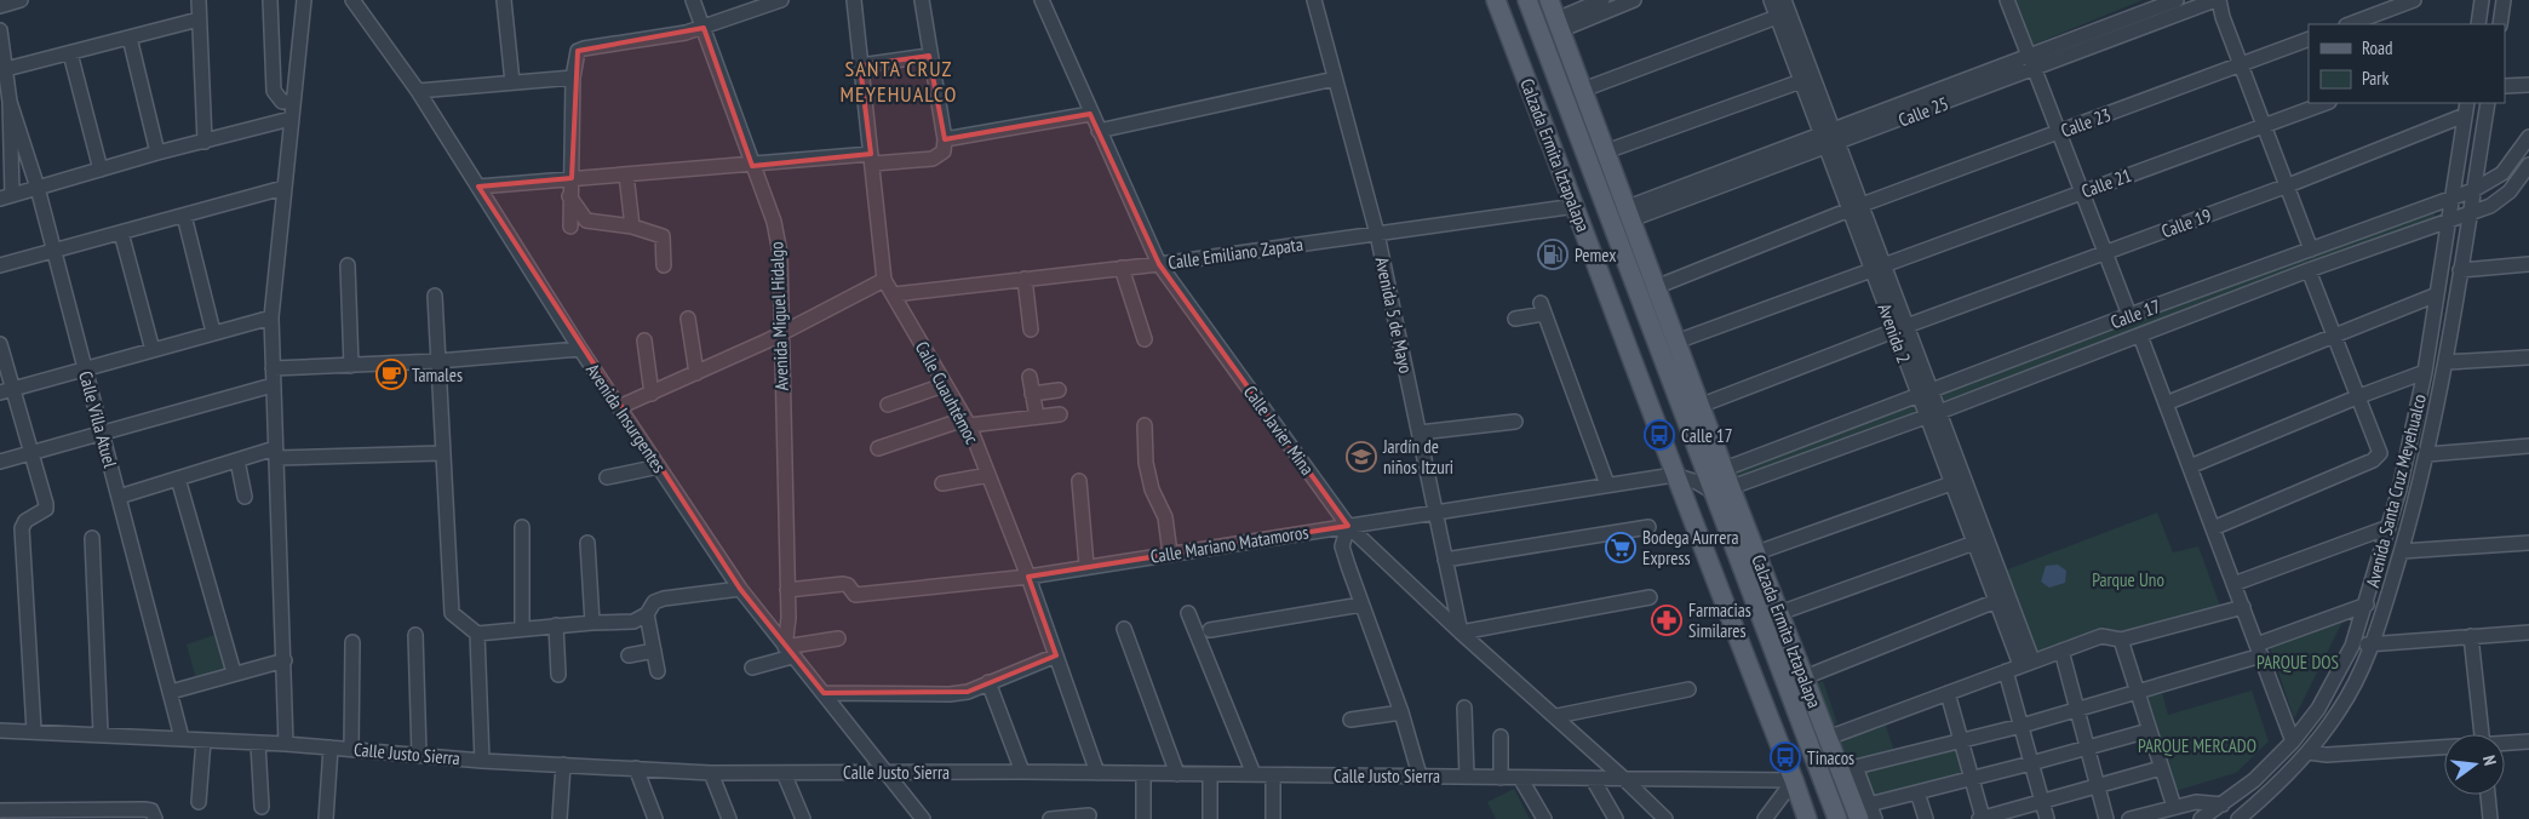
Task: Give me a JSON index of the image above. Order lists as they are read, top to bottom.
{
  "streets": {
    "main road": ["Calzada Ermita Iztapalapa"],
    "street": [
      "Calle 25",
      "Calle 23",
      "Calle 21",
      "Calle 19",
      "Calle Emiliano Zapata",
      "Calle 17",
      "Avenida 5 de Mayo",
      "Avenida Miguel Hidalgo",
      "Avenida 2",
      "Calle Cuauhtémoc",
      "Avenida Insurgentes",
      "Calle Villa Atuel",
      "Calle Javier Mina",
      "Avenida Santa Cruz Meyehualco",
      "Calle Mariano Matamoros",
      "Calle Justo Sierra"
    ]
  },
  "crossings": [
    ["Calle 25", "Calzada Ermita Iztapalapa"],
    ["Calle 25", "Avenida 2"],
    ["Calle 23", "Calzada Ermita Iztapalapa"],
    ["Calle 23", "Avenida 2"],
    ["Calzada Ermita Iztapalapa", "Calle 21"],
    ["Calzada Ermita Iztapalapa", "Calle 19"],
    ["Calzada Ermita Iztapalapa", "Calle Emiliano Zapata"],
    ["Calzada Ermita Iztapalapa", "Calle 17"],
    ["Calzada Ermita Iztapalapa", "Calle Mariano Matamoros"],
    ["Calzada Ermita Iztapalapa", "Calle Justo Sierra"],
    ["Calle 21", "Avenida 2"],
    ["Calle 19", "Avenida 2"],
    ["Calle 19", "Avenida Santa Cruz Meyehualco"],
    ["Calle Emiliano Zapata", "Avenida 5 de Mayo"],
    ["Calle Emiliano Zapata", "Calle Cuauhtémoc"],
    ["Calle Emiliano Zapata", "Calle Javier Mina"],
    ["Calle 17", "Avenida 2"],
    ["Calle 17", "Avenida Santa Cruz Meyehualco"],
    ["Avenida 5 de Mayo", "Calle Javier Mina"],
    ["Avenida 5 de Mayo", "Calle Mariano Matamoros"],
    ["Avenida Miguel Hidalgo", "Avenida Insurgentes"],
    ["Avenida Miguel Hidalgo", "Calle Mariano Matamoros"],
    ["Calle Cuauhtémoc", "Calle Mariano Matamoros"],
    ["Calle Cuauhtémoc", "Calle Justo Sierra"],
    ["Avenida Insurgentes", "Calle Justo Sierra"],
    ["Calle Villa Atuel", "Calle Justo Sierra"],
    ["Calle Javier Mina", "Calle Mariano Matamoros"],
    ["Calle Javier Mina", "Calle Justo Sierra"]
  ],
  "districts": ["SANTA CRUZ MEYEHUALCO"],
  "parks": ["Parque Uno", "PARQUE DOS", "PARQUE MERCADO"],
  "places": {
    "fuel station": ["Pemex"],
    "cafe": ["Tamales"],
    "bus stop": ["Calle 17", "Tinacos"],
    "school or university": ["Jardín de niños Itzuri"],
    "supermarket": ["Bodega Aurrera Express"],
    "pharmacy": ["Farmacias Similares"]
  },
  "legend": ["Road", "Park"],
  "north": "right"
}
